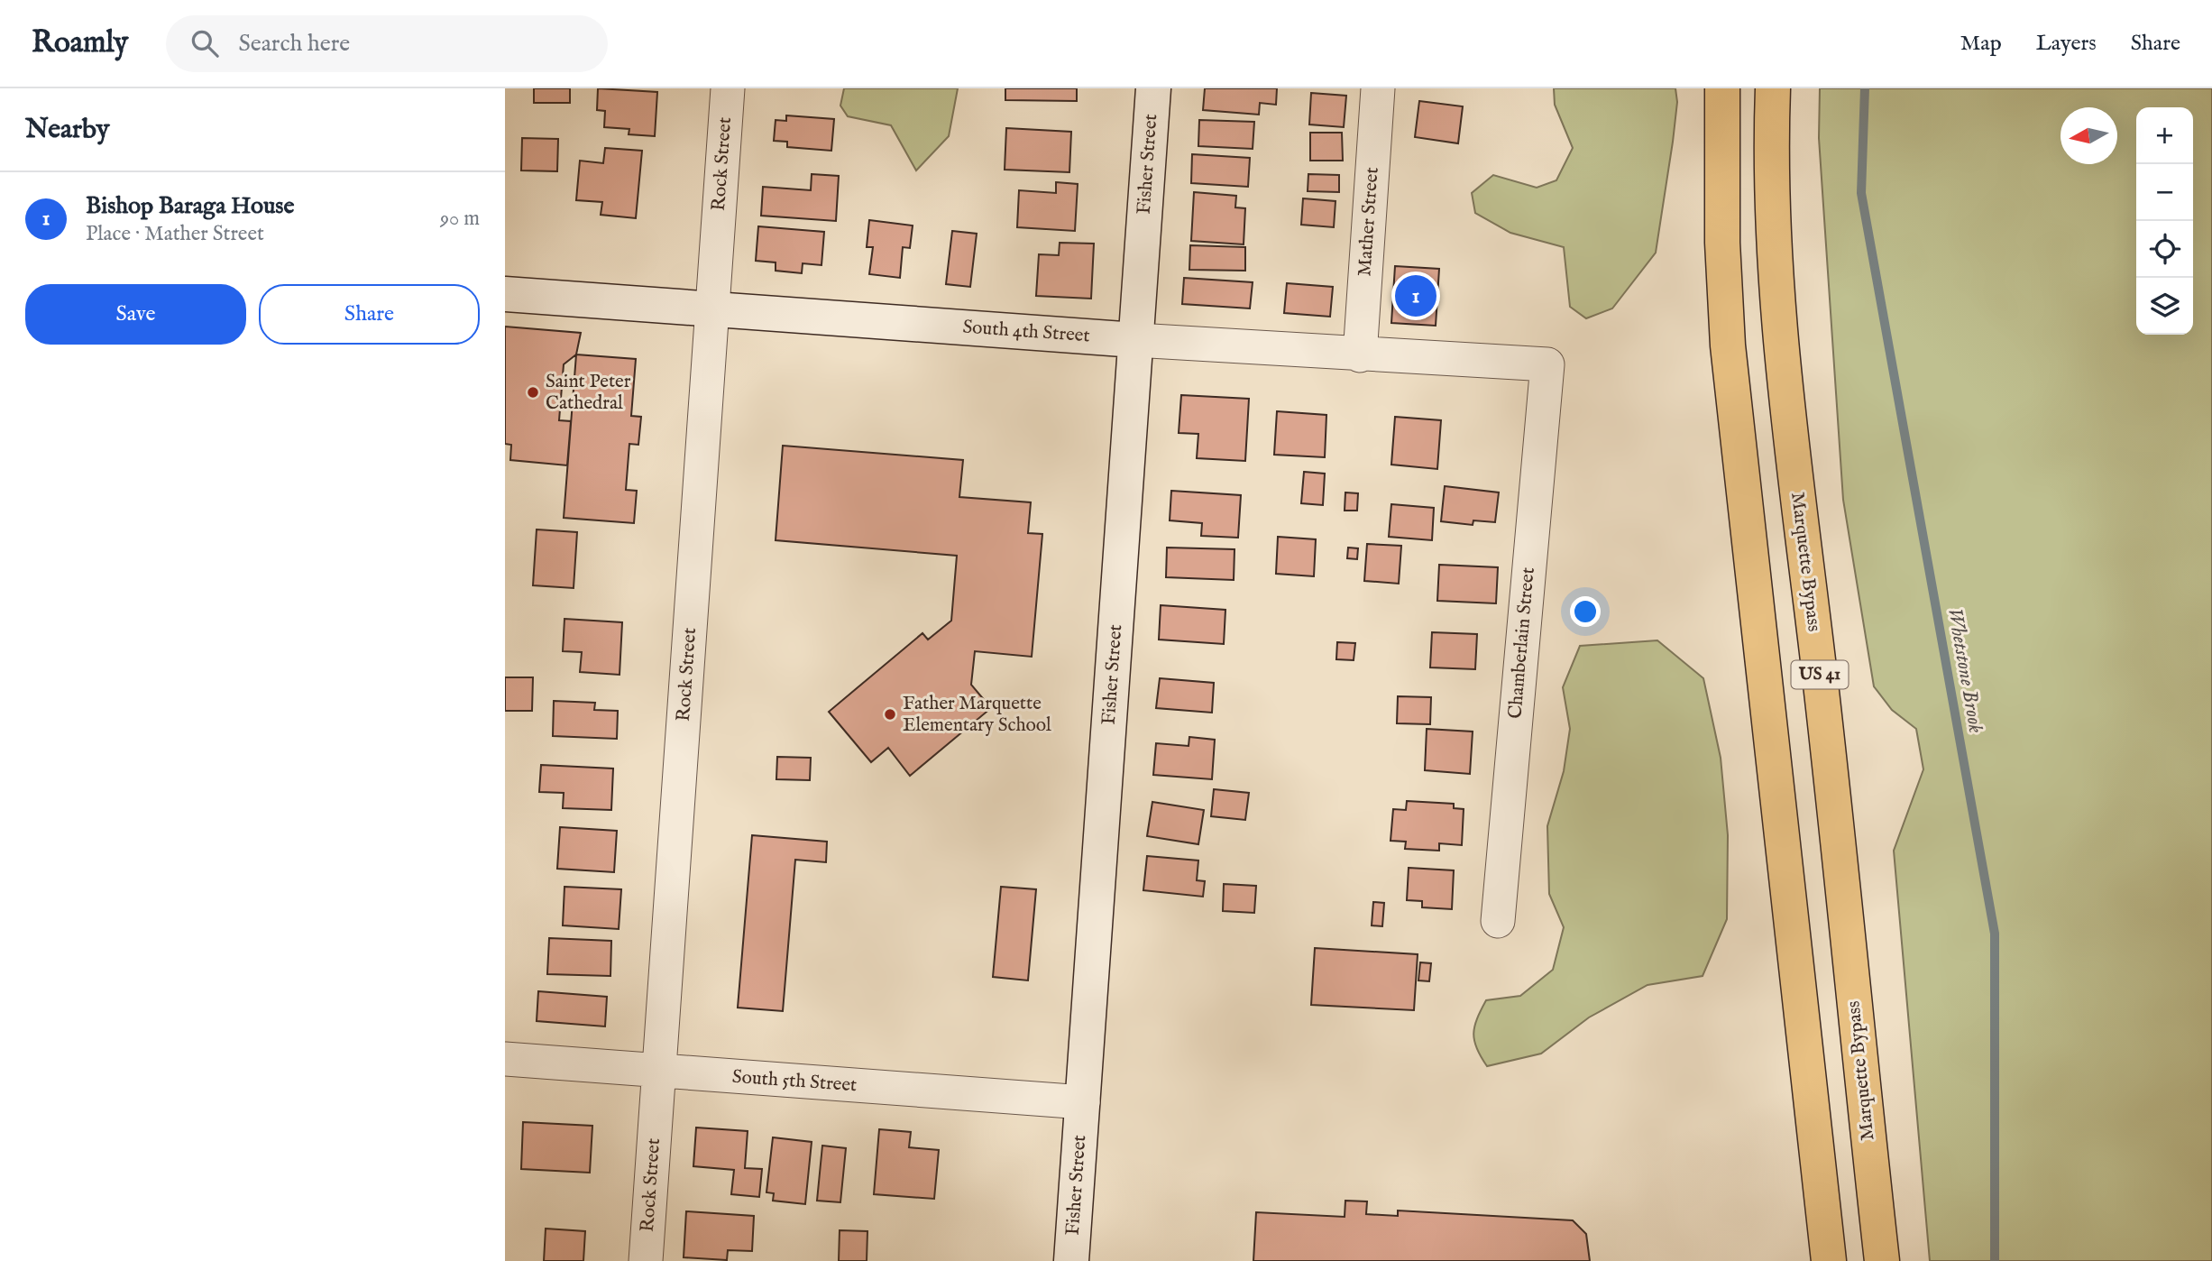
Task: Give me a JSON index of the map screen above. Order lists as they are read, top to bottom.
{
  "streets": {
    "highway": ["Marquette Bypass", "US 41"],
    "street": [
      "Rock Street",
      "Fisher Street",
      "Mather Street",
      "South 4th Street",
      "Chamberlain Street",
      "South 5th Street"
    ]
  },
  "crossings": [
    ["Rock Street", "South 4th Street"],
    ["Rock Street", "South 5th Street"],
    ["Fisher Street", "South 4th Street"],
    ["Fisher Street", "South 5th Street"],
    ["Mather Street", "South 4th Street"],
    ["South 4th Street", "Chamberlain Street"]
  ],
  "water": ["Whetstone Brook"],
  "places": ["Saint Peter Cathedral", "Father Marquette Elementary School"],
  "north": "left",
  "page": {
    "header": "Roamly",
    "search": "Search here",
    "nav": ["Map", "Layers", "Share"],
    "heading": "Nearby",
    "map_buttons": ["+", "−"],
    "list": [
      {
        "mark": "1",
        "name": "Bishop Baraga House",
        "note": "Place · Mather Street",
        "value": "90 m"
      }
    ],
    "buttons": ["Save", "Share"],
    "pins": "1"
  }
}
